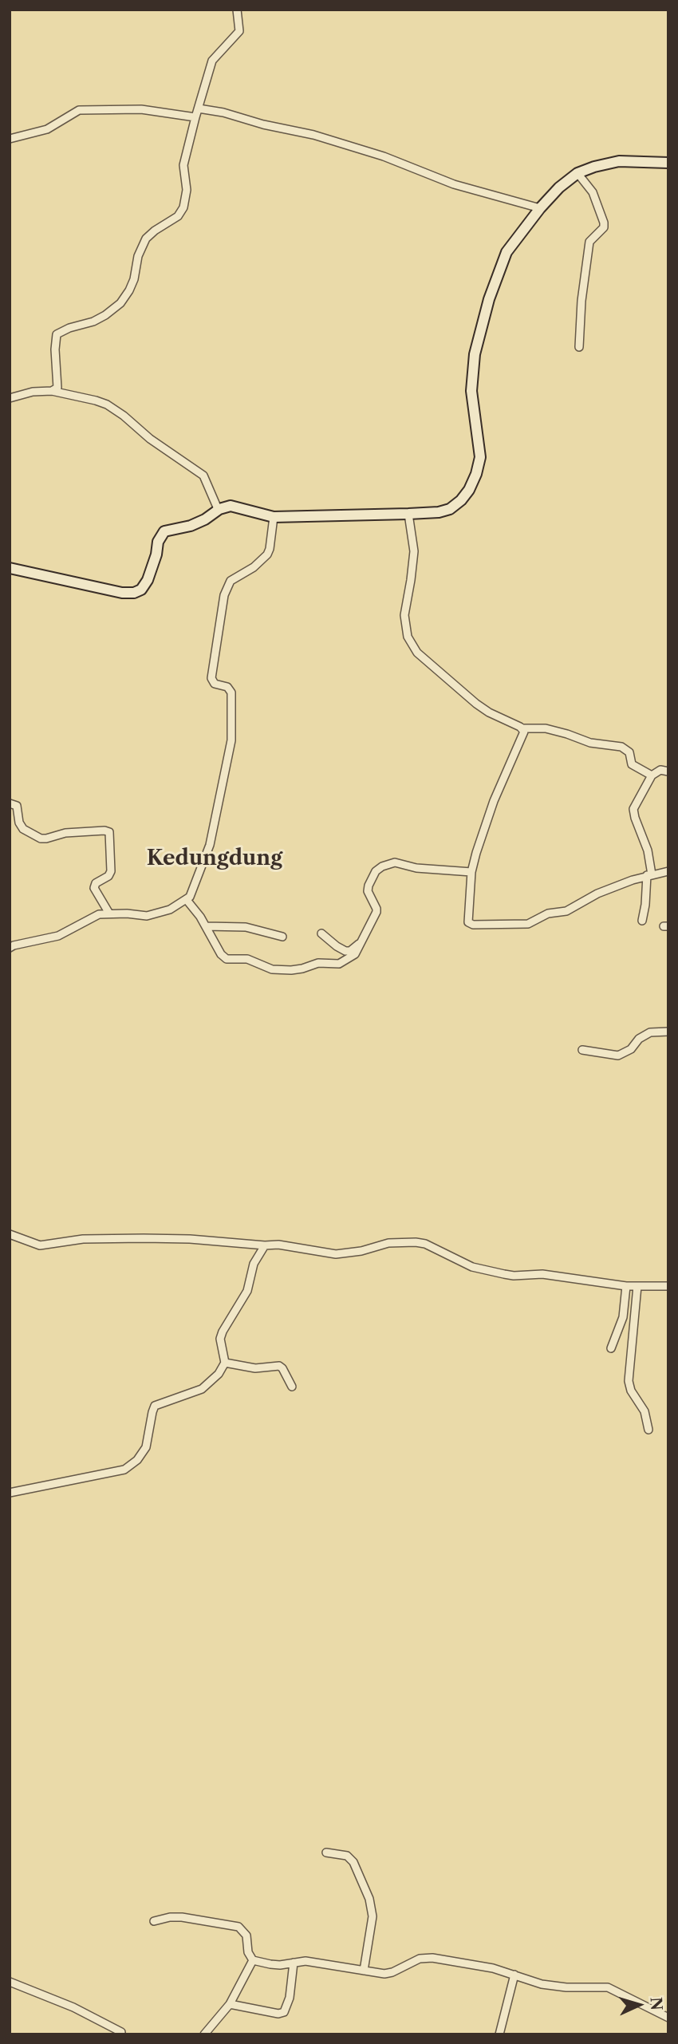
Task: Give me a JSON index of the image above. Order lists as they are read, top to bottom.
{
  "districts": ["Kedungdung"],
  "north": "right"
}
